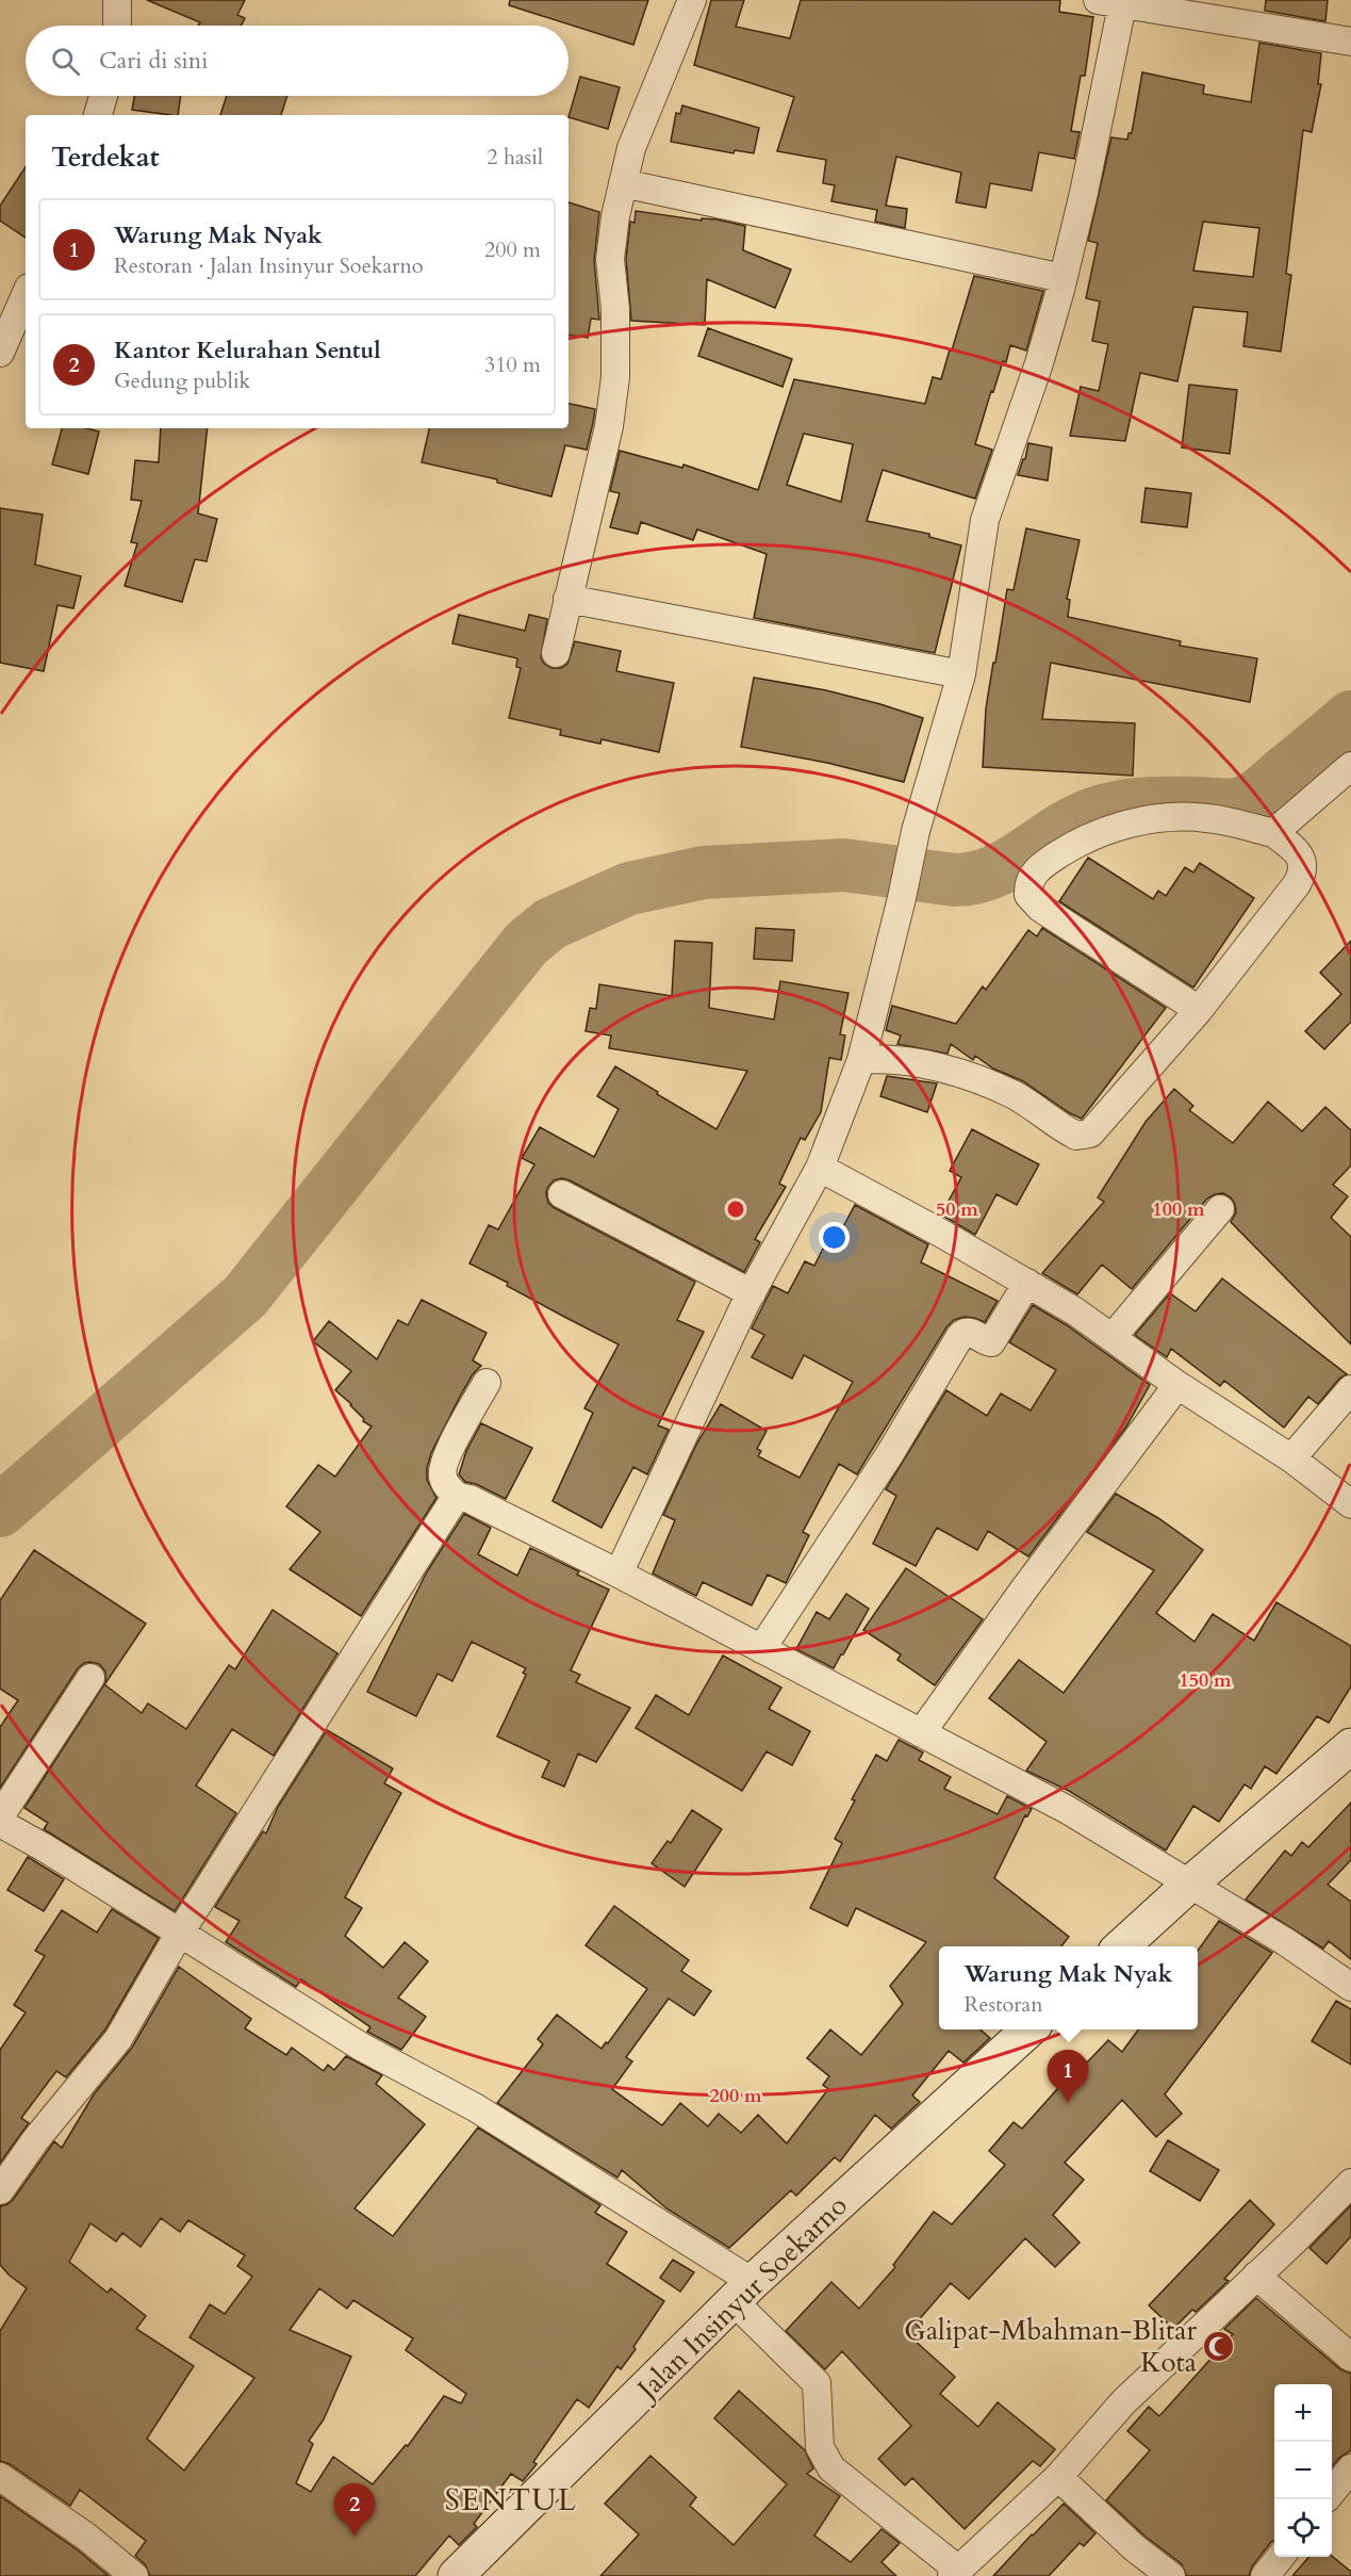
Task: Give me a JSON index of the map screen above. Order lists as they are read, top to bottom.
{
  "streets": {
    "main road": ["Jalan Insinyur Soekarno"]
  },
  "districts": ["SENTUL"],
  "places": {
    "mosque": ["Galipat-Mbahman-Blitar Kota"]
  },
  "page": {
    "search": "Cari di sini",
    "heading": ["Terdekat", "2 hasil"],
    "list": [
      {
        "mark": "1",
        "name": "Warung Mak Nyak",
        "note": "Restoran · Jalan Insinyur Soekarno",
        "value": "200 m"
      },
      {
        "mark": "2",
        "name": "Kantor Kelurahan Sentul",
        "note": "Gedung publik",
        "value": "310 m"
      }
    ],
    "popup": ["Warung Mak Nyak", "Restoran"],
    "pins": ["1", "2"],
    "map_buttons": ["+", "−"]
  },
  "rings": [
    "50 m",
    "100 m",
    "150 m",
    "200 m"
  ]
}
